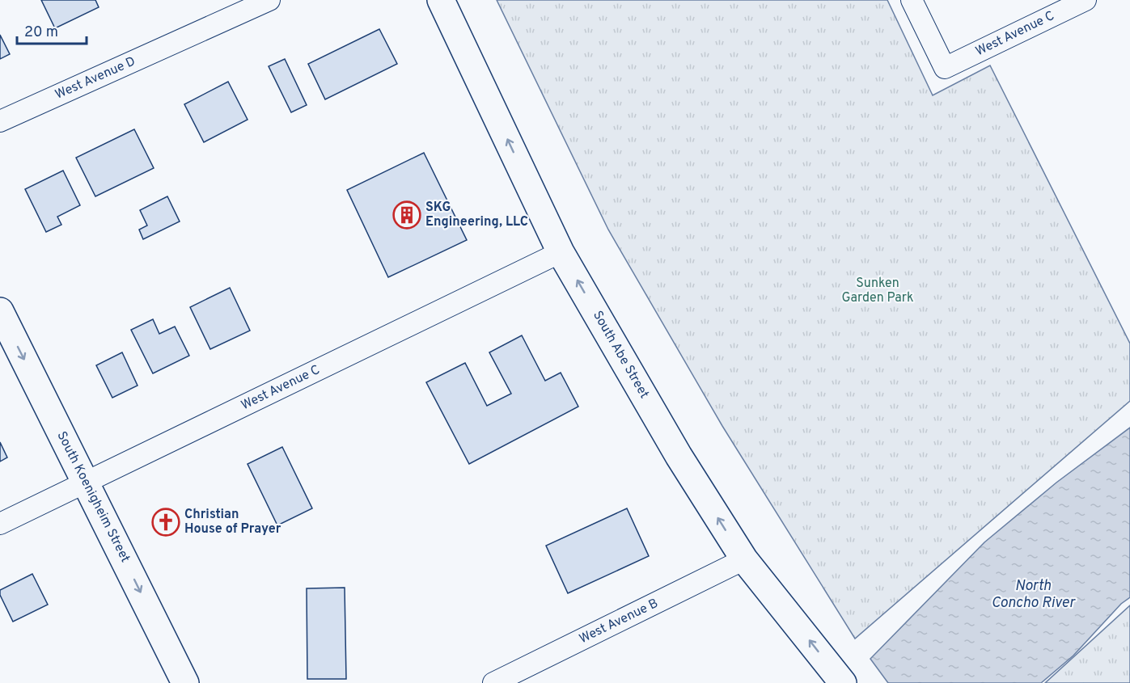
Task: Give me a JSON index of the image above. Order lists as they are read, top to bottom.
{
  "streets": {
    "main road": ["South Abe Street", "South Koenigheim Street"],
    "street": ["West Avenue C", "West Avenue D", "West Avenue B"]
  },
  "crossings": [
    ["West Avenue C", "South Abe Street"],
    ["West Avenue C", "South Koenigheim Street"],
    ["South Abe Street", "West Avenue B"]
  ],
  "one_way": ["South Abe Street", "South Koenigheim Street"],
  "water": ["North Concho River"],
  "parks": ["Sunken Garden Park"],
  "places": {
    "building": ["SKG Engineering, LLC"],
    "church": ["Christian House of Prayer"]
  },
  "scale_bar": "20 m"
}
